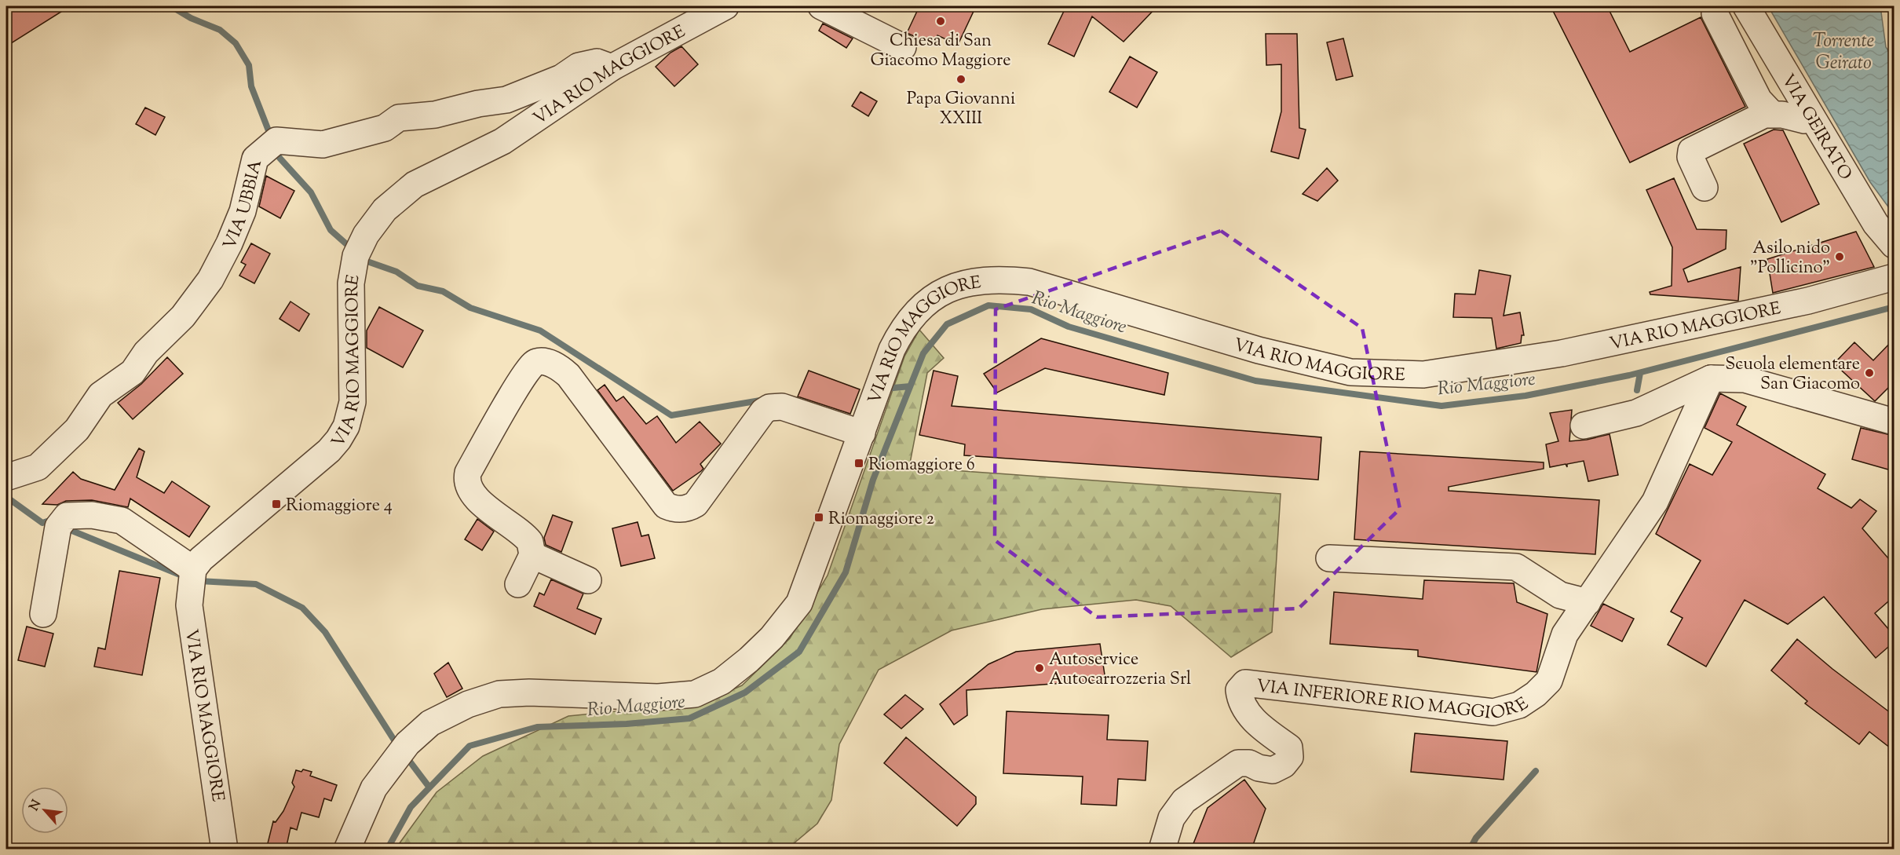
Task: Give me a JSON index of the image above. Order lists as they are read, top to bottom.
{
  "streets": {
    "street": [
      "VIA RIO MAGGIORE",
      "VIA GEIRATO",
      "VIA UBBIA",
      "VIA INFERIORE RIO MAGGIORE"
    ]
  },
  "crossings": [
    ["VIA RIO MAGGIORE", "VIA UBBIA"]
  ],
  "water": ["Torrente Geirato", "Rio Maggiore"],
  "places": {
    "other": [
      "Chiesa di San Giacomo Maggiore",
      "Papa Giovanni XXIII",
      "Asilo nido \"Pollicino\"",
      "Scuola elementare San Giacomo",
      "Autoservice Autocarrozzeria Srl"
    ],
    "transit": ["Riomaggiore 6", "Riomaggiore 4", "Riomaggiore 2"]
  },
  "north": "top left"
}
